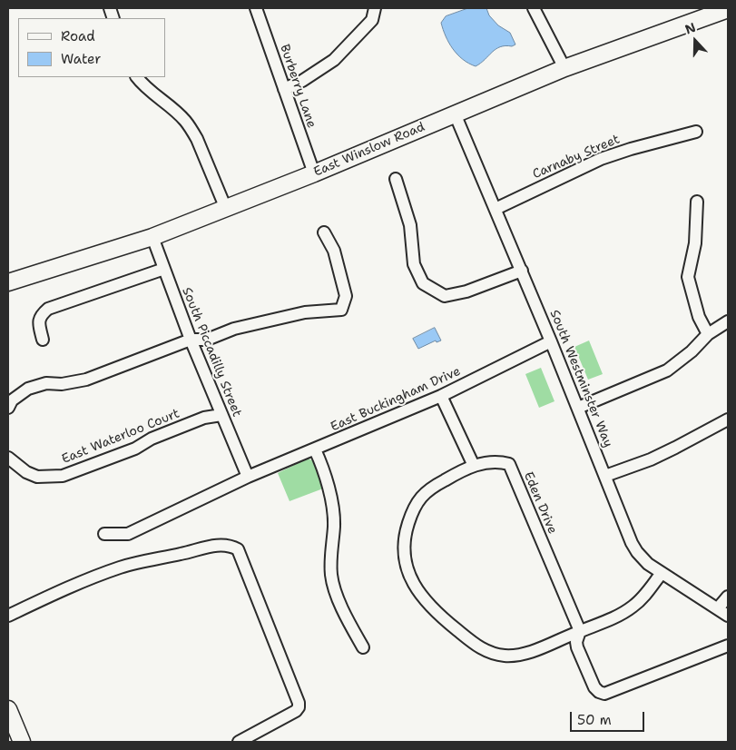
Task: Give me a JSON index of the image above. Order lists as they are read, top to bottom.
{
  "streets": {
    "main road": ["East Winslow Road"],
    "street": [
      "Burberry Lane",
      "Carnaby Street",
      "South Piccadilly Street",
      "South Westminster Way",
      "East Buckingham Drive",
      "East Waterloo Court",
      "Eden Drive"
    ]
  },
  "crossings": [
    ["Burberry Lane", "East Winslow Road"],
    ["East Winslow Road", "South Piccadilly Street"],
    ["East Winslow Road", "South Westminster Way"],
    ["Carnaby Street", "South Westminster Way"],
    ["South Piccadilly Street", "East Buckingham Drive"],
    ["South Piccadilly Street", "East Waterloo Court"],
    ["South Westminster Way", "East Buckingham Drive"]
  ],
  "legend": ["Road", "Water"],
  "scale_bar": "50 m",
  "north": "top"
}
